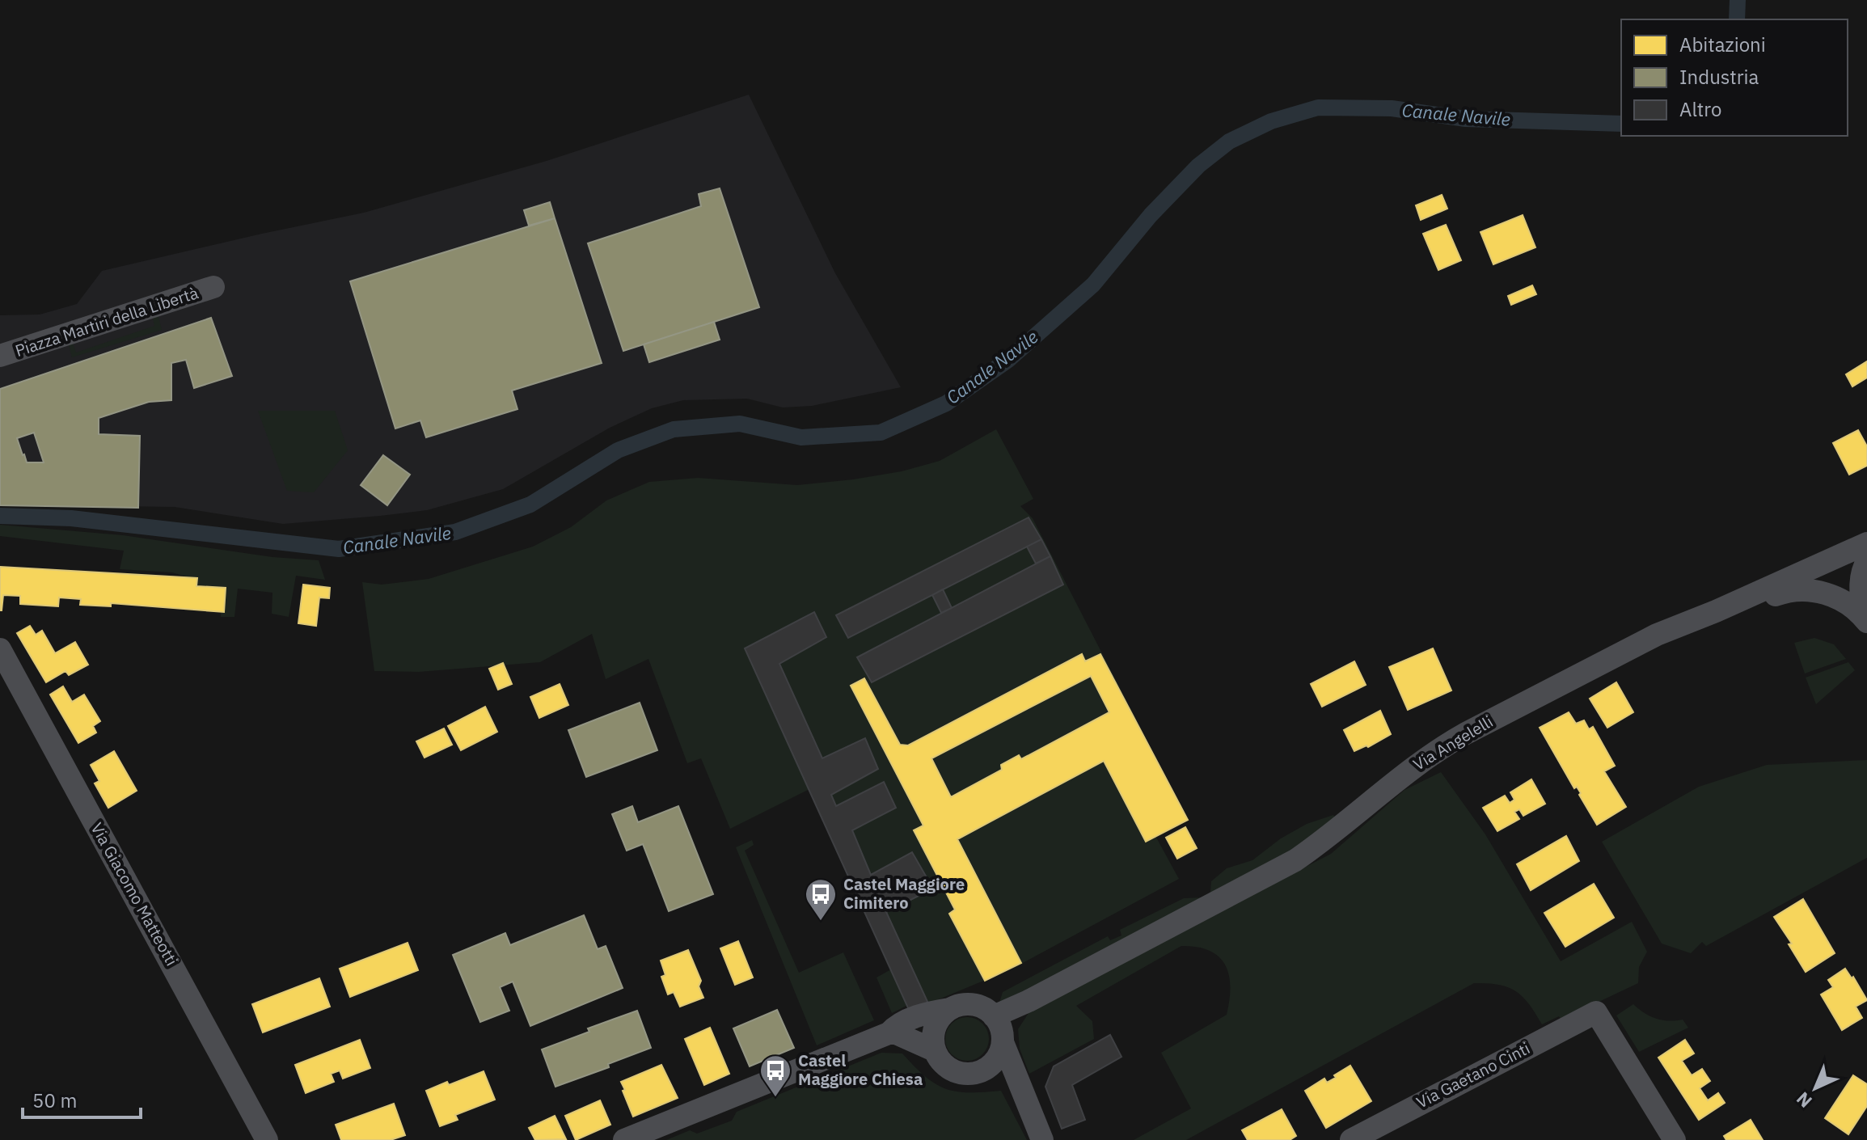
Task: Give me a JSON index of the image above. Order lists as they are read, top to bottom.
{
  "streets": {
    "street": [
      "Piazza Martiri della Libertà",
      "Via Angelelli",
      "Via Giacomo Matteotti",
      "Via Gaetano Cinti"
    ]
  },
  "water": ["Canale Navile"],
  "places": {
    "bus stop": ["Castel Maggiore Cimitero", "Castel Maggiore Chiesa"]
  },
  "legend": ["Abitazioni", "Industria", "Altro"],
  "scale_bar": "50 m",
  "north": "bottom left"
}
